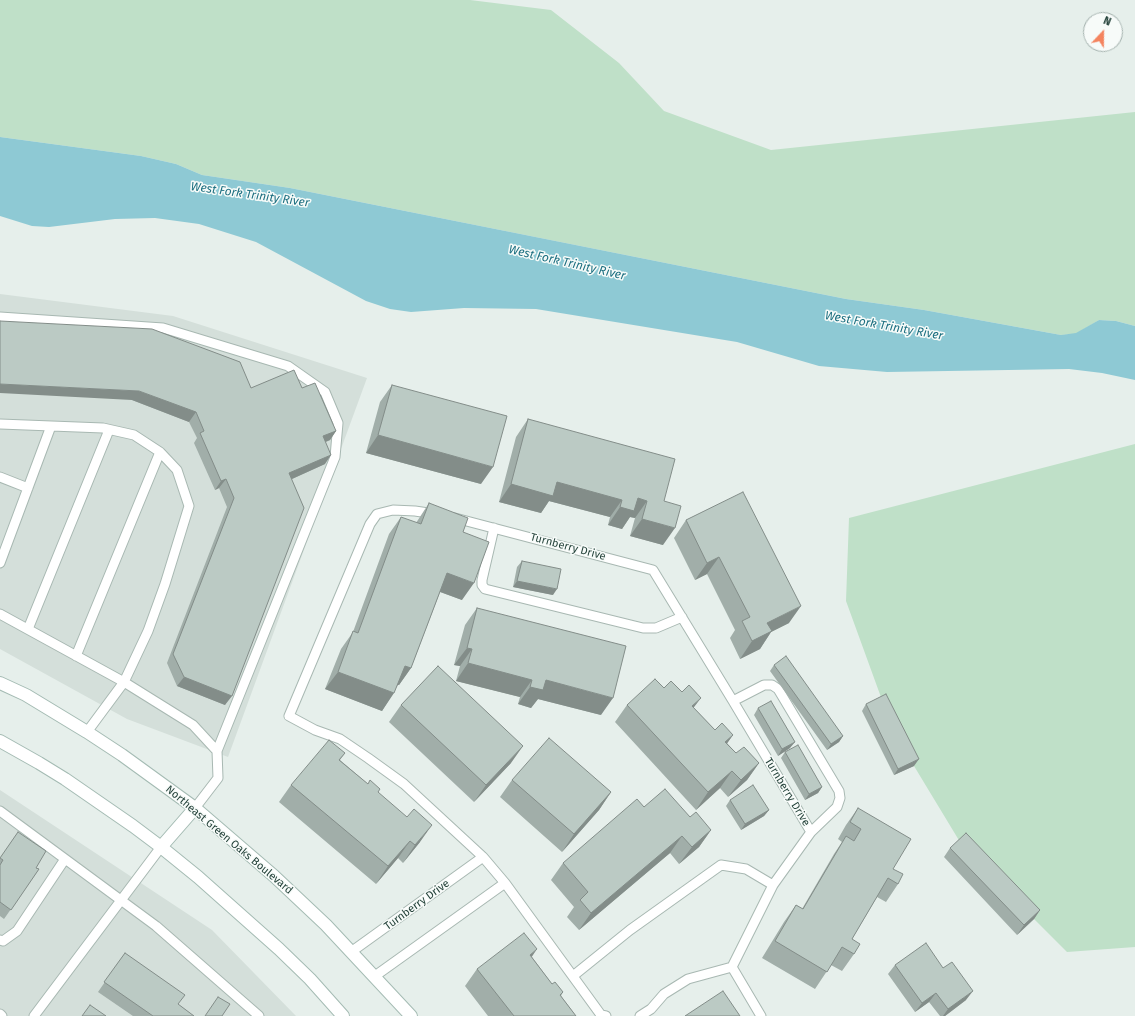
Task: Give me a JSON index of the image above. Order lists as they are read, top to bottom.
{
  "streets": {
    "main road": ["Northeast Green Oaks Boulevard"],
    "lane": ["Turnberry Drive"]
  },
  "crossings": [
    ["Turnberry Drive", "Northeast Green Oaks Boulevard"]
  ],
  "water": ["West Fork Trinity River"],
  "north": "top"
}
